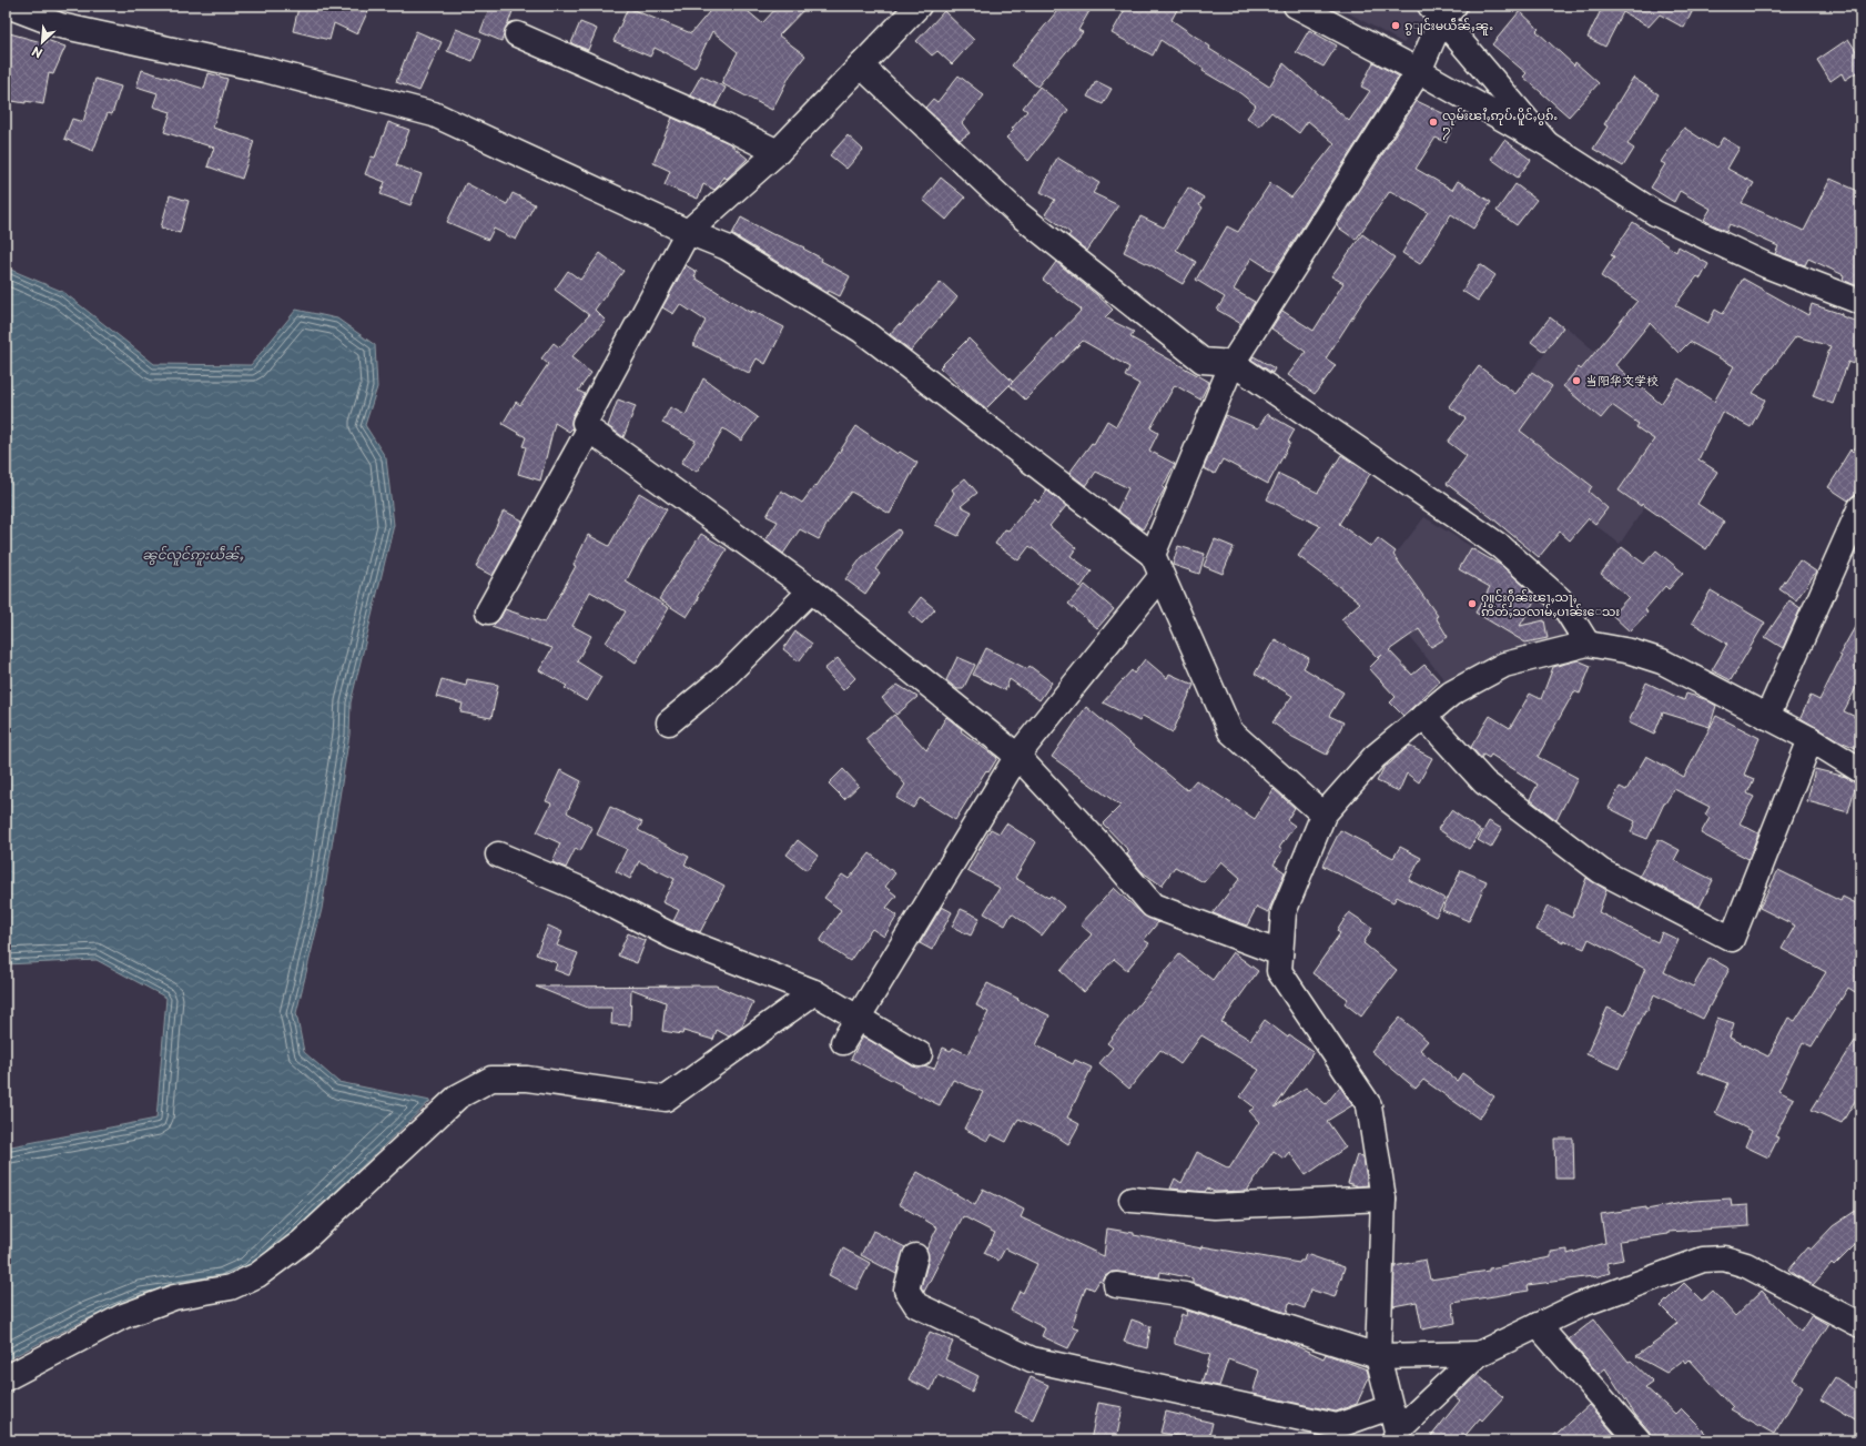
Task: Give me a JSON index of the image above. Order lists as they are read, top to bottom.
{
  "water": ["ၼွင်လူင်ဢူးယဵၼ်ႇ"],
  "places": [
    "ၵွျင်းမယဵၼ်ႇၼူႉ",
    "လုမ်းၽၢႆႇဢုပ်ႉပိူင်ႇပွၵ်ႉ ႒",
    "当阳华文学校",
    "ႁူင်းႁဵၼ်းၽႃႇသႃႇ ဢိတ်ႇသလၢမ်ႇပၢၼ်းေသး"
  ],
  "north": "bottom left"
}
